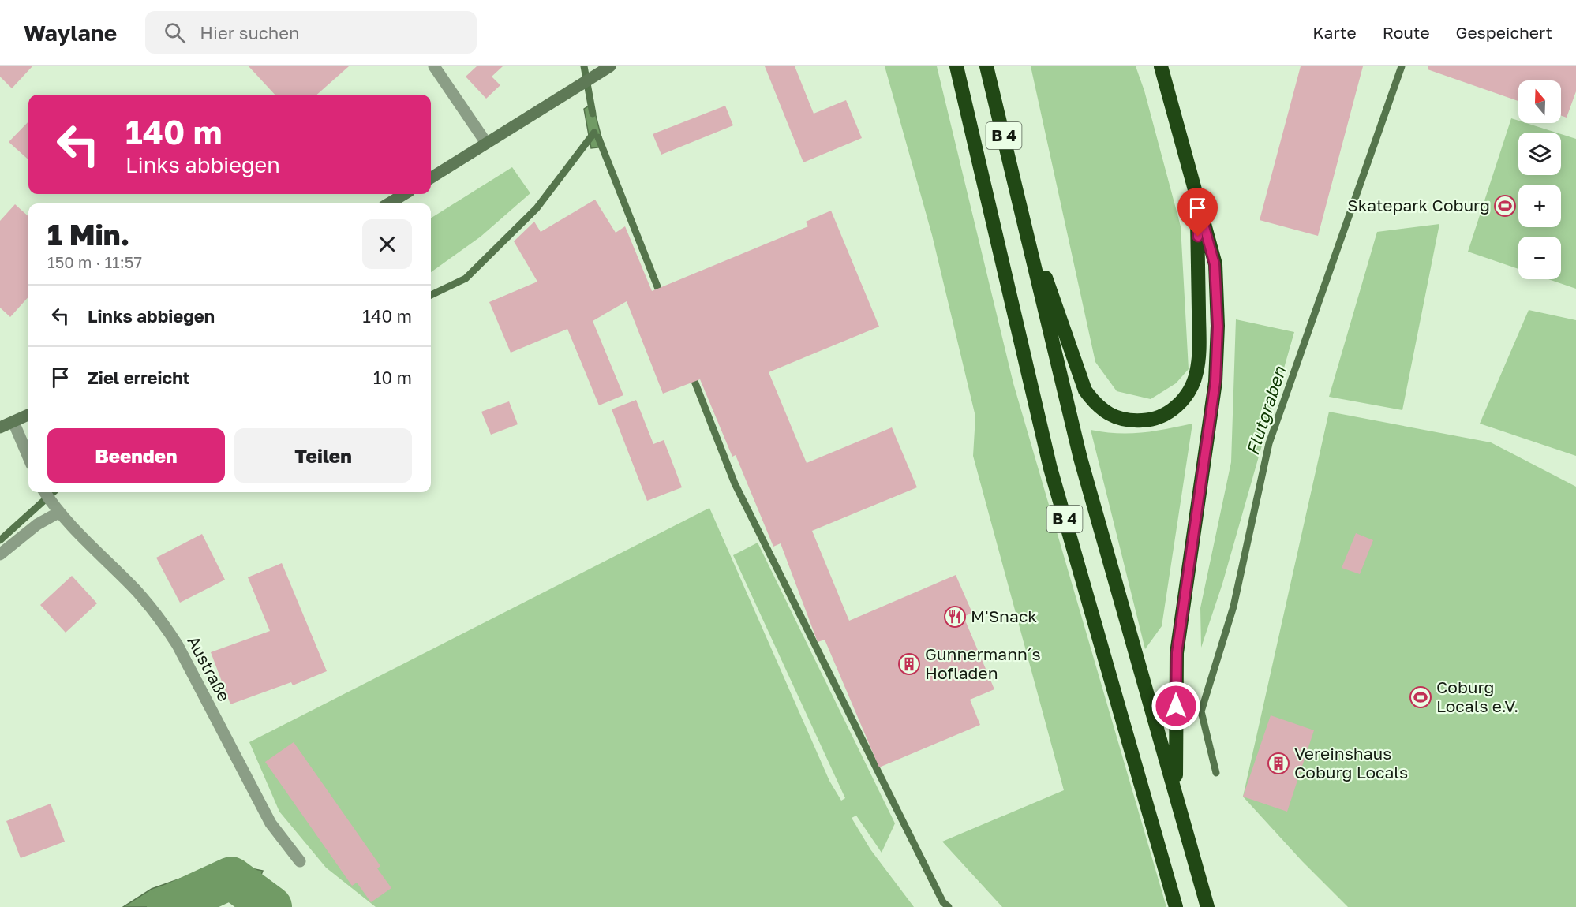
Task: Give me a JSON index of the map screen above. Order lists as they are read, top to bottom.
{
  "streets": {
    "highway": ["B 4"],
    "street": ["Austraße"]
  },
  "water": ["Flutgraben"],
  "places": {
    "sports": ["Skatepark Coburg", "Coburg Locals e.V."],
    "restaurant": ["M'Snack"],
    "building": ["Gunnermann´s Hofladen", "Vereinshaus Coburg Locals"]
  },
  "north": "top",
  "page": {
    "header": "Waylane",
    "search": "Hier suchen",
    "nav": ["Karte", "Route", "Gespeichert"],
    "map_buttons": ["+", "−"],
    "turn": ["140 m", "Links abbiegen"],
    "heading": ["1 Min.", "150 m · 11:57"],
    "list": [
      {
        "name": "Links abbiegen",
        "value": "140 m"
      },
      {
        "name": "Ziel erreicht",
        "value": "10 m"
      }
    ],
    "buttons": ["Beenden", "Teilen"]
  }
}
